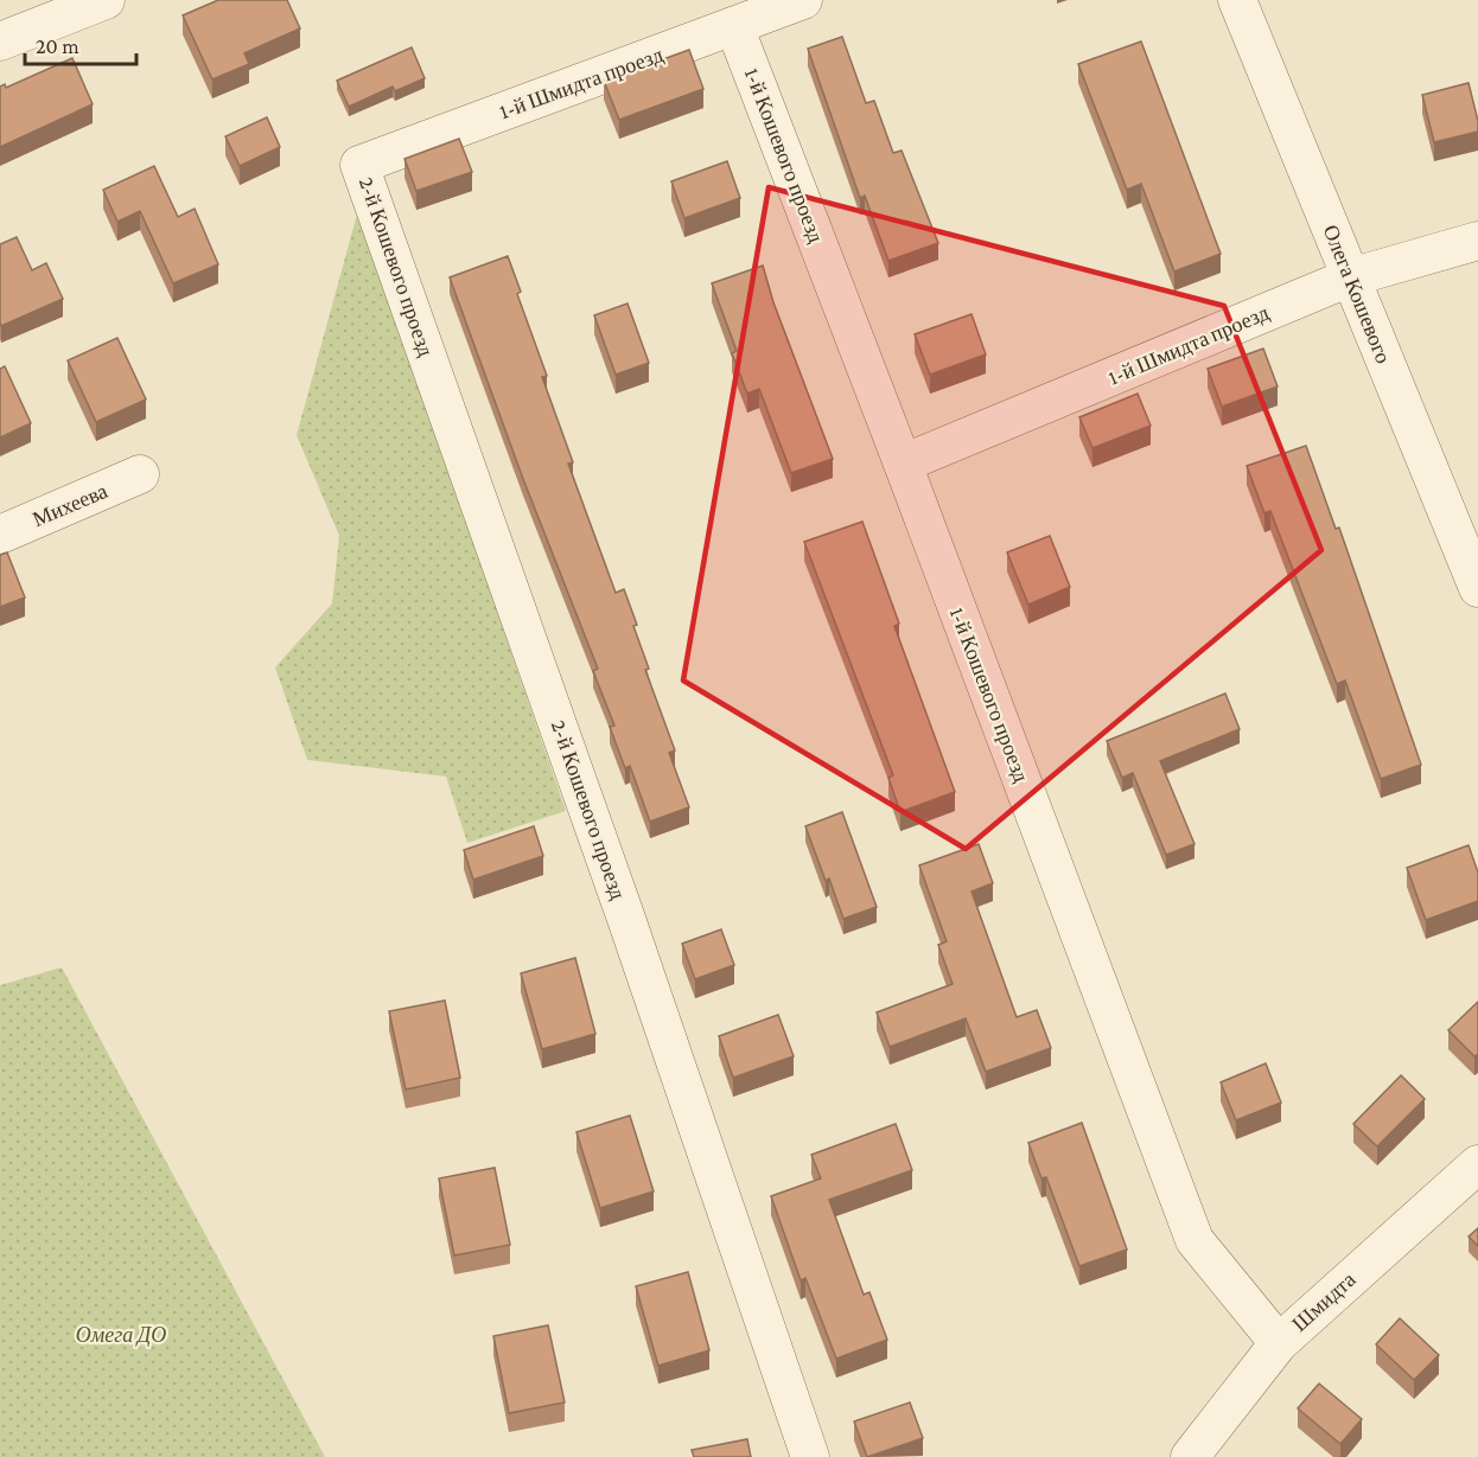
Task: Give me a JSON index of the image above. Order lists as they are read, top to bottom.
{
  "streets": {
    "street": [
      "1-й Шмидта проезд",
      "1-й Кошевого проезд",
      "2-й Кошевого проезд",
      "Олега Кошевого",
      "Михеева",
      "Шмидта"
    ]
  },
  "crossings": [
    ["1-й Шмидта проезд", "1-й Кошевого проезд"],
    ["1-й Шмидта проезд", "2-й Кошевого проезд"],
    ["1-й Шмидта проезд", "Олега Кошевого"],
    ["1-й Кошевого проезд", "Шмидта"]
  ],
  "parks": ["Омега ДО"],
  "scale_bar": "20 m"
}
